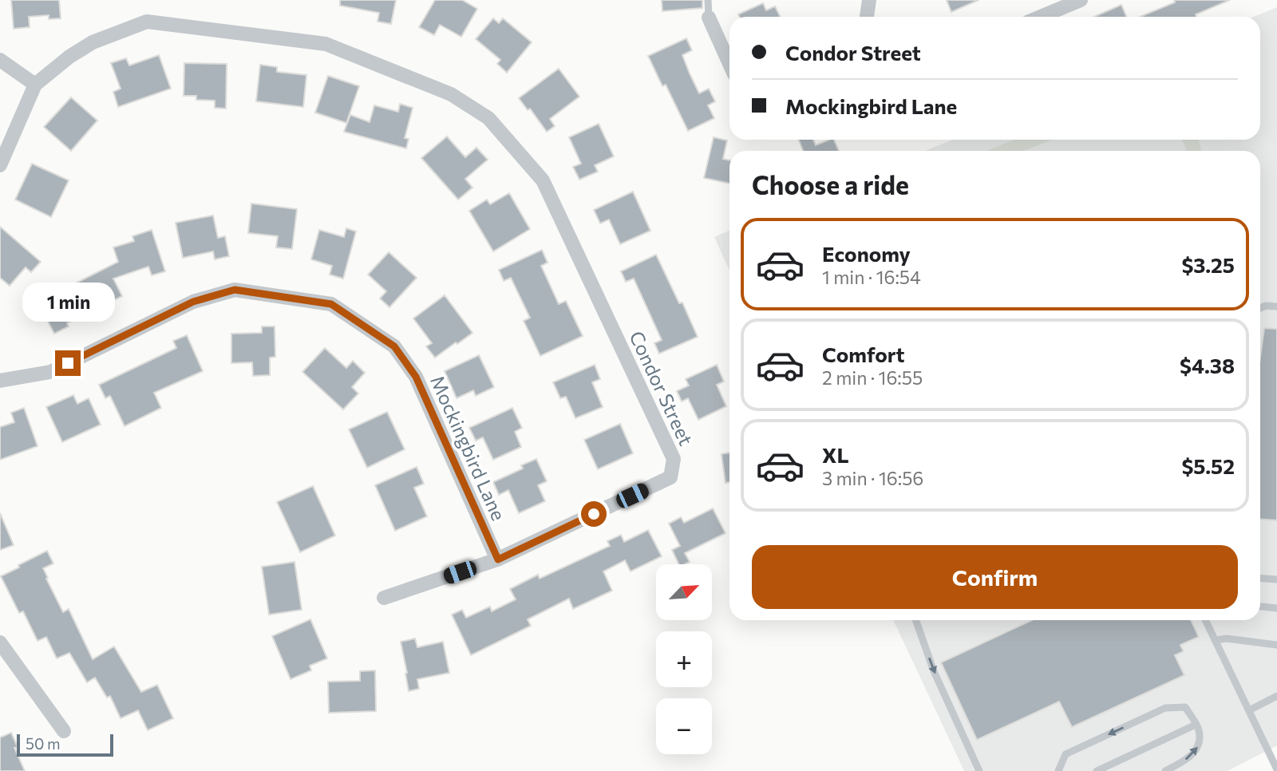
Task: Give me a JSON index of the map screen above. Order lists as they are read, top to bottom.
{
  "streets": {
    "street": ["Condor Street", "Mockingbird Lane"]
  },
  "crossings": [
    ["Condor Street", "Mockingbird Lane"]
  ],
  "scale_bar": "50 m",
  "north": "top right",
  "page": {
    "banner": ["Condor Street", "Mockingbird Lane"],
    "heading": "Choose a ride",
    "list": [
      {
        "name": "Economy",
        "note": "1 min · 16:54",
        "value": "$3.25"
      },
      {
        "name": "Comfort",
        "note": "2 min · 16:55",
        "value": "$4.38"
      },
      {
        "name": "XL",
        "note": "3 min · 16:56",
        "value": "$5.52"
      }
    ],
    "bubble": "1 min",
    "buttons": "Confirm",
    "map_buttons": ["+", "−"],
    "scale": "50 m"
  }
}
